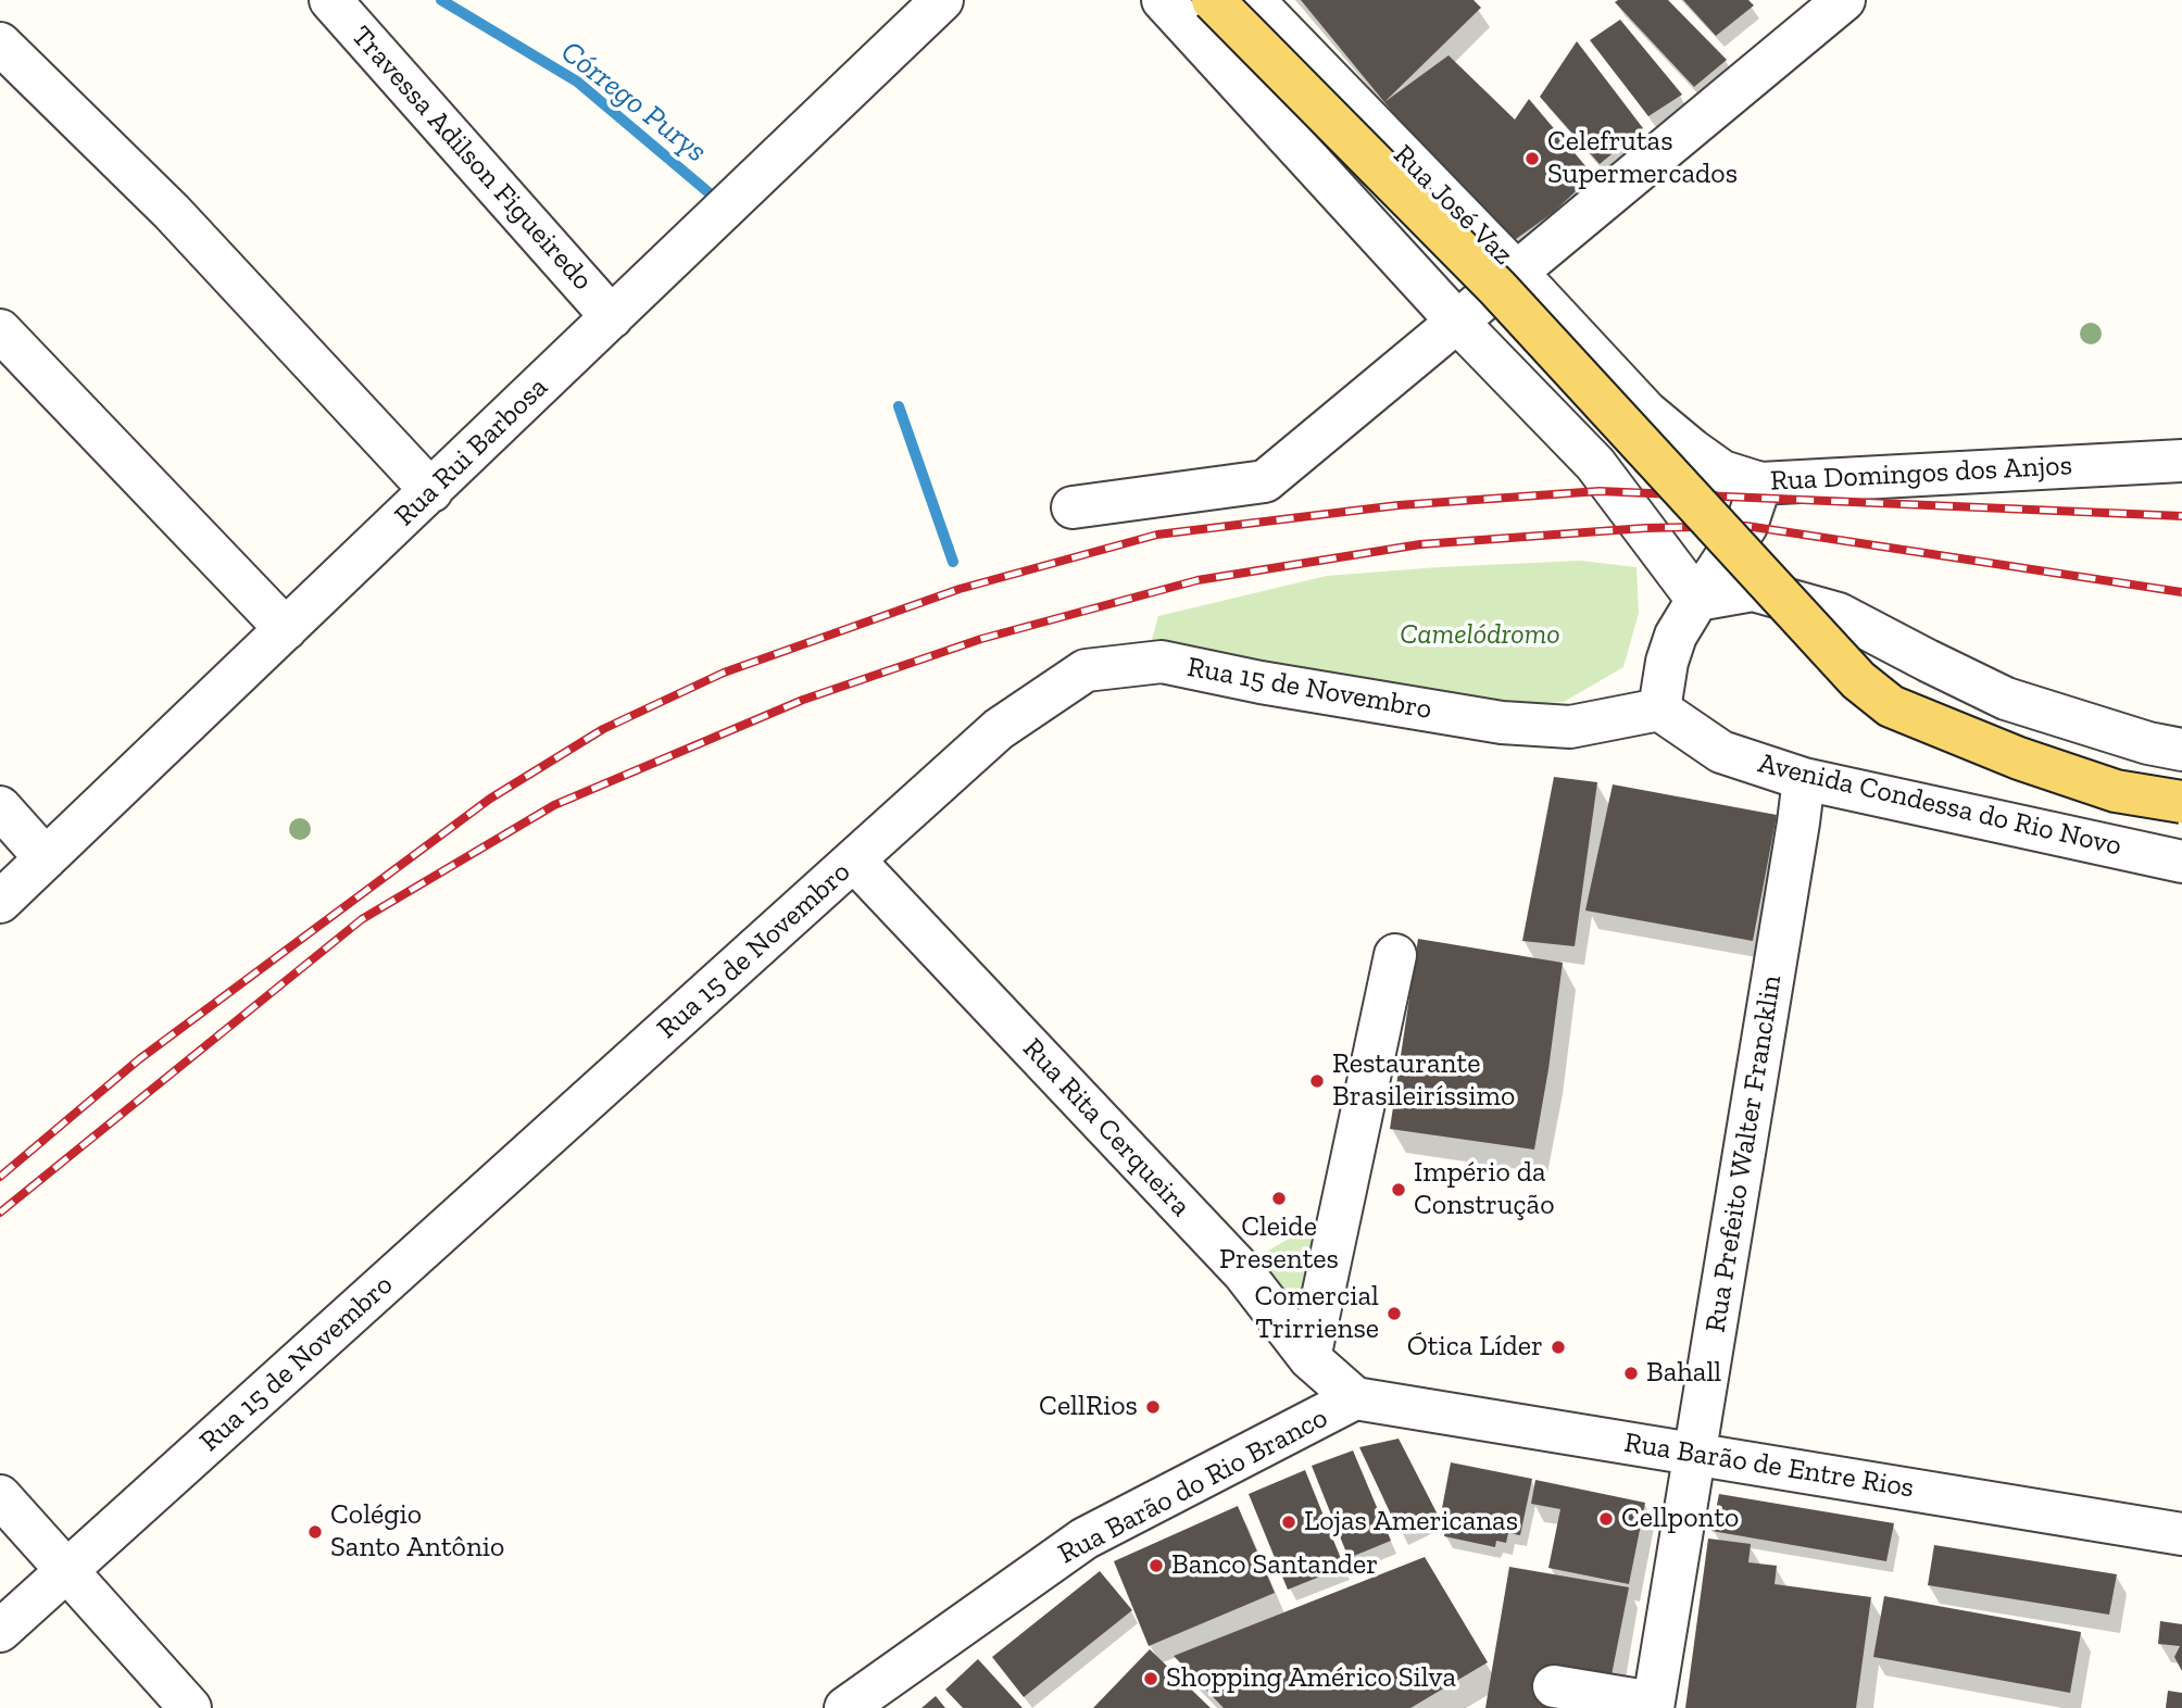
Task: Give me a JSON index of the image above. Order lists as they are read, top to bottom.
{
  "streets": {
    "street": [
      "Travessa Adilson Figueiredo",
      "Rua José Vaz",
      "Rua Rui Barbosa",
      "Rua Domingos dos Anjos",
      "Rua 15 de Novembro",
      "Avenida Condessa do Rio Novo",
      "Rua Rita Cerqueira",
      "Rua Prefeito Walter Francklin",
      "Rua Barão de Entre Rios",
      "Rua Barão do Rio Branco"
    ]
  },
  "crossings": [
    ["Travessa Adilson Figueiredo", "Rua Rui Barbosa"],
    ["Rua José Vaz", "Rua Domingos dos Anjos"],
    ["Rua 15 de Novembro", "Avenida Condessa do Rio Novo"],
    ["Rua 15 de Novembro", "Rua Rita Cerqueira"],
    ["Avenida Condessa do Rio Novo", "Rua Prefeito Walter Francklin"],
    ["Rua Rita Cerqueira", "Rua Barão de Entre Rios"],
    ["Rua Rita Cerqueira", "Rua Barão do Rio Branco"],
    ["Rua Prefeito Walter Francklin", "Rua Barão de Entre Rios"],
    ["Rua Barão de Entre Rios", "Rua Barão do Rio Branco"]
  ],
  "water": ["Córrego Purys"],
  "parks": ["Camelódromo"],
  "places": [
    "Celefrutas Supermercados",
    "Restaurante Brasileiríssimo",
    "Império da Construção",
    "Cleide Presentes",
    "Comercial Trirriense",
    "Ótica Líder",
    "Bahall",
    "CellRios",
    "Cellponto",
    "Lojas Americanas",
    "Colégio Santo Antônio",
    "Banco Santander",
    "Shopping Américo Silva"
  ]
}
